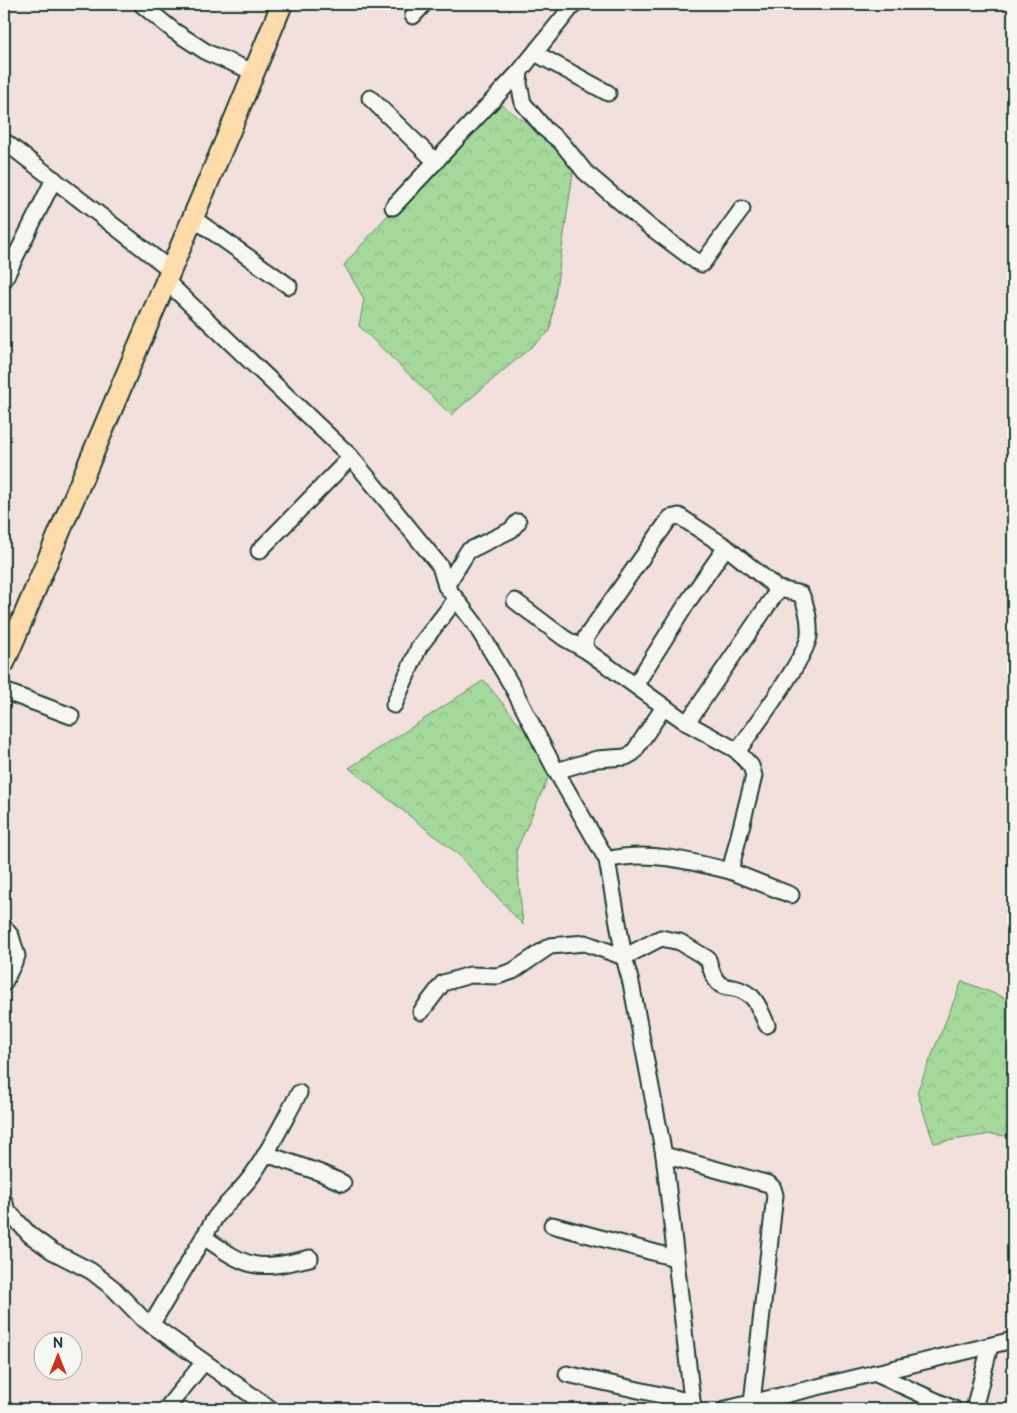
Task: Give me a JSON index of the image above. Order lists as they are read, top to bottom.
{
  "north": "top"
}
